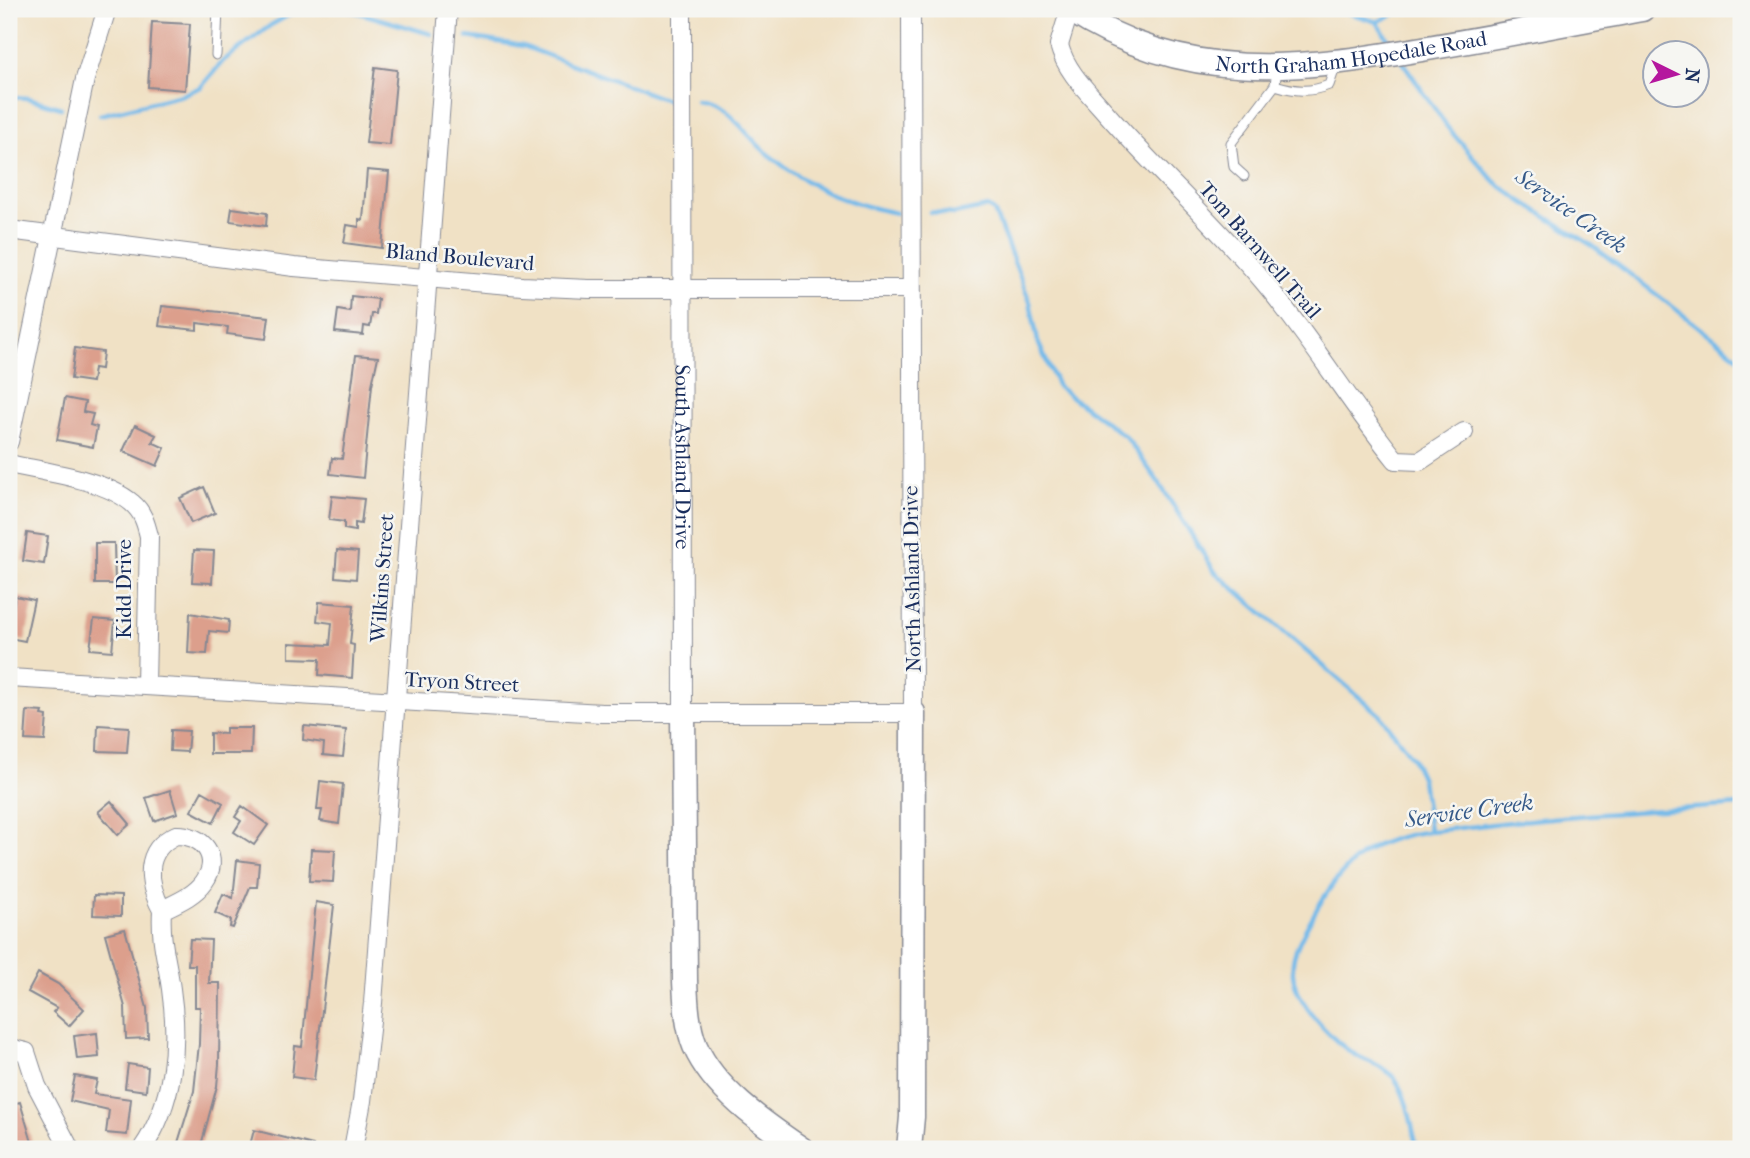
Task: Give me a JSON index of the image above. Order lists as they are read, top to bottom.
{
  "streets": {
    "street": [
      "North Graham Hopedale Road",
      "Tom Barnwell Trail",
      "Bland Boulevard",
      "South Ashland Drive",
      "Wilkins Street",
      "North Ashland Drive",
      "Kidd Drive",
      "Tryon Street"
    ]
  },
  "crossings": [
    ["North Graham Hopedale Road", "Tom Barnwell Trail"],
    ["Bland Boulevard", "South Ashland Drive"],
    ["Bland Boulevard", "Wilkins Street"],
    ["Bland Boulevard", "North Ashland Drive"],
    ["South Ashland Drive", "Tryon Street"],
    ["Wilkins Street", "Tryon Street"],
    ["North Ashland Drive", "Tryon Street"],
    ["Kidd Drive", "Tryon Street"]
  ],
  "water": ["Service Creek"],
  "north": "right"
}
